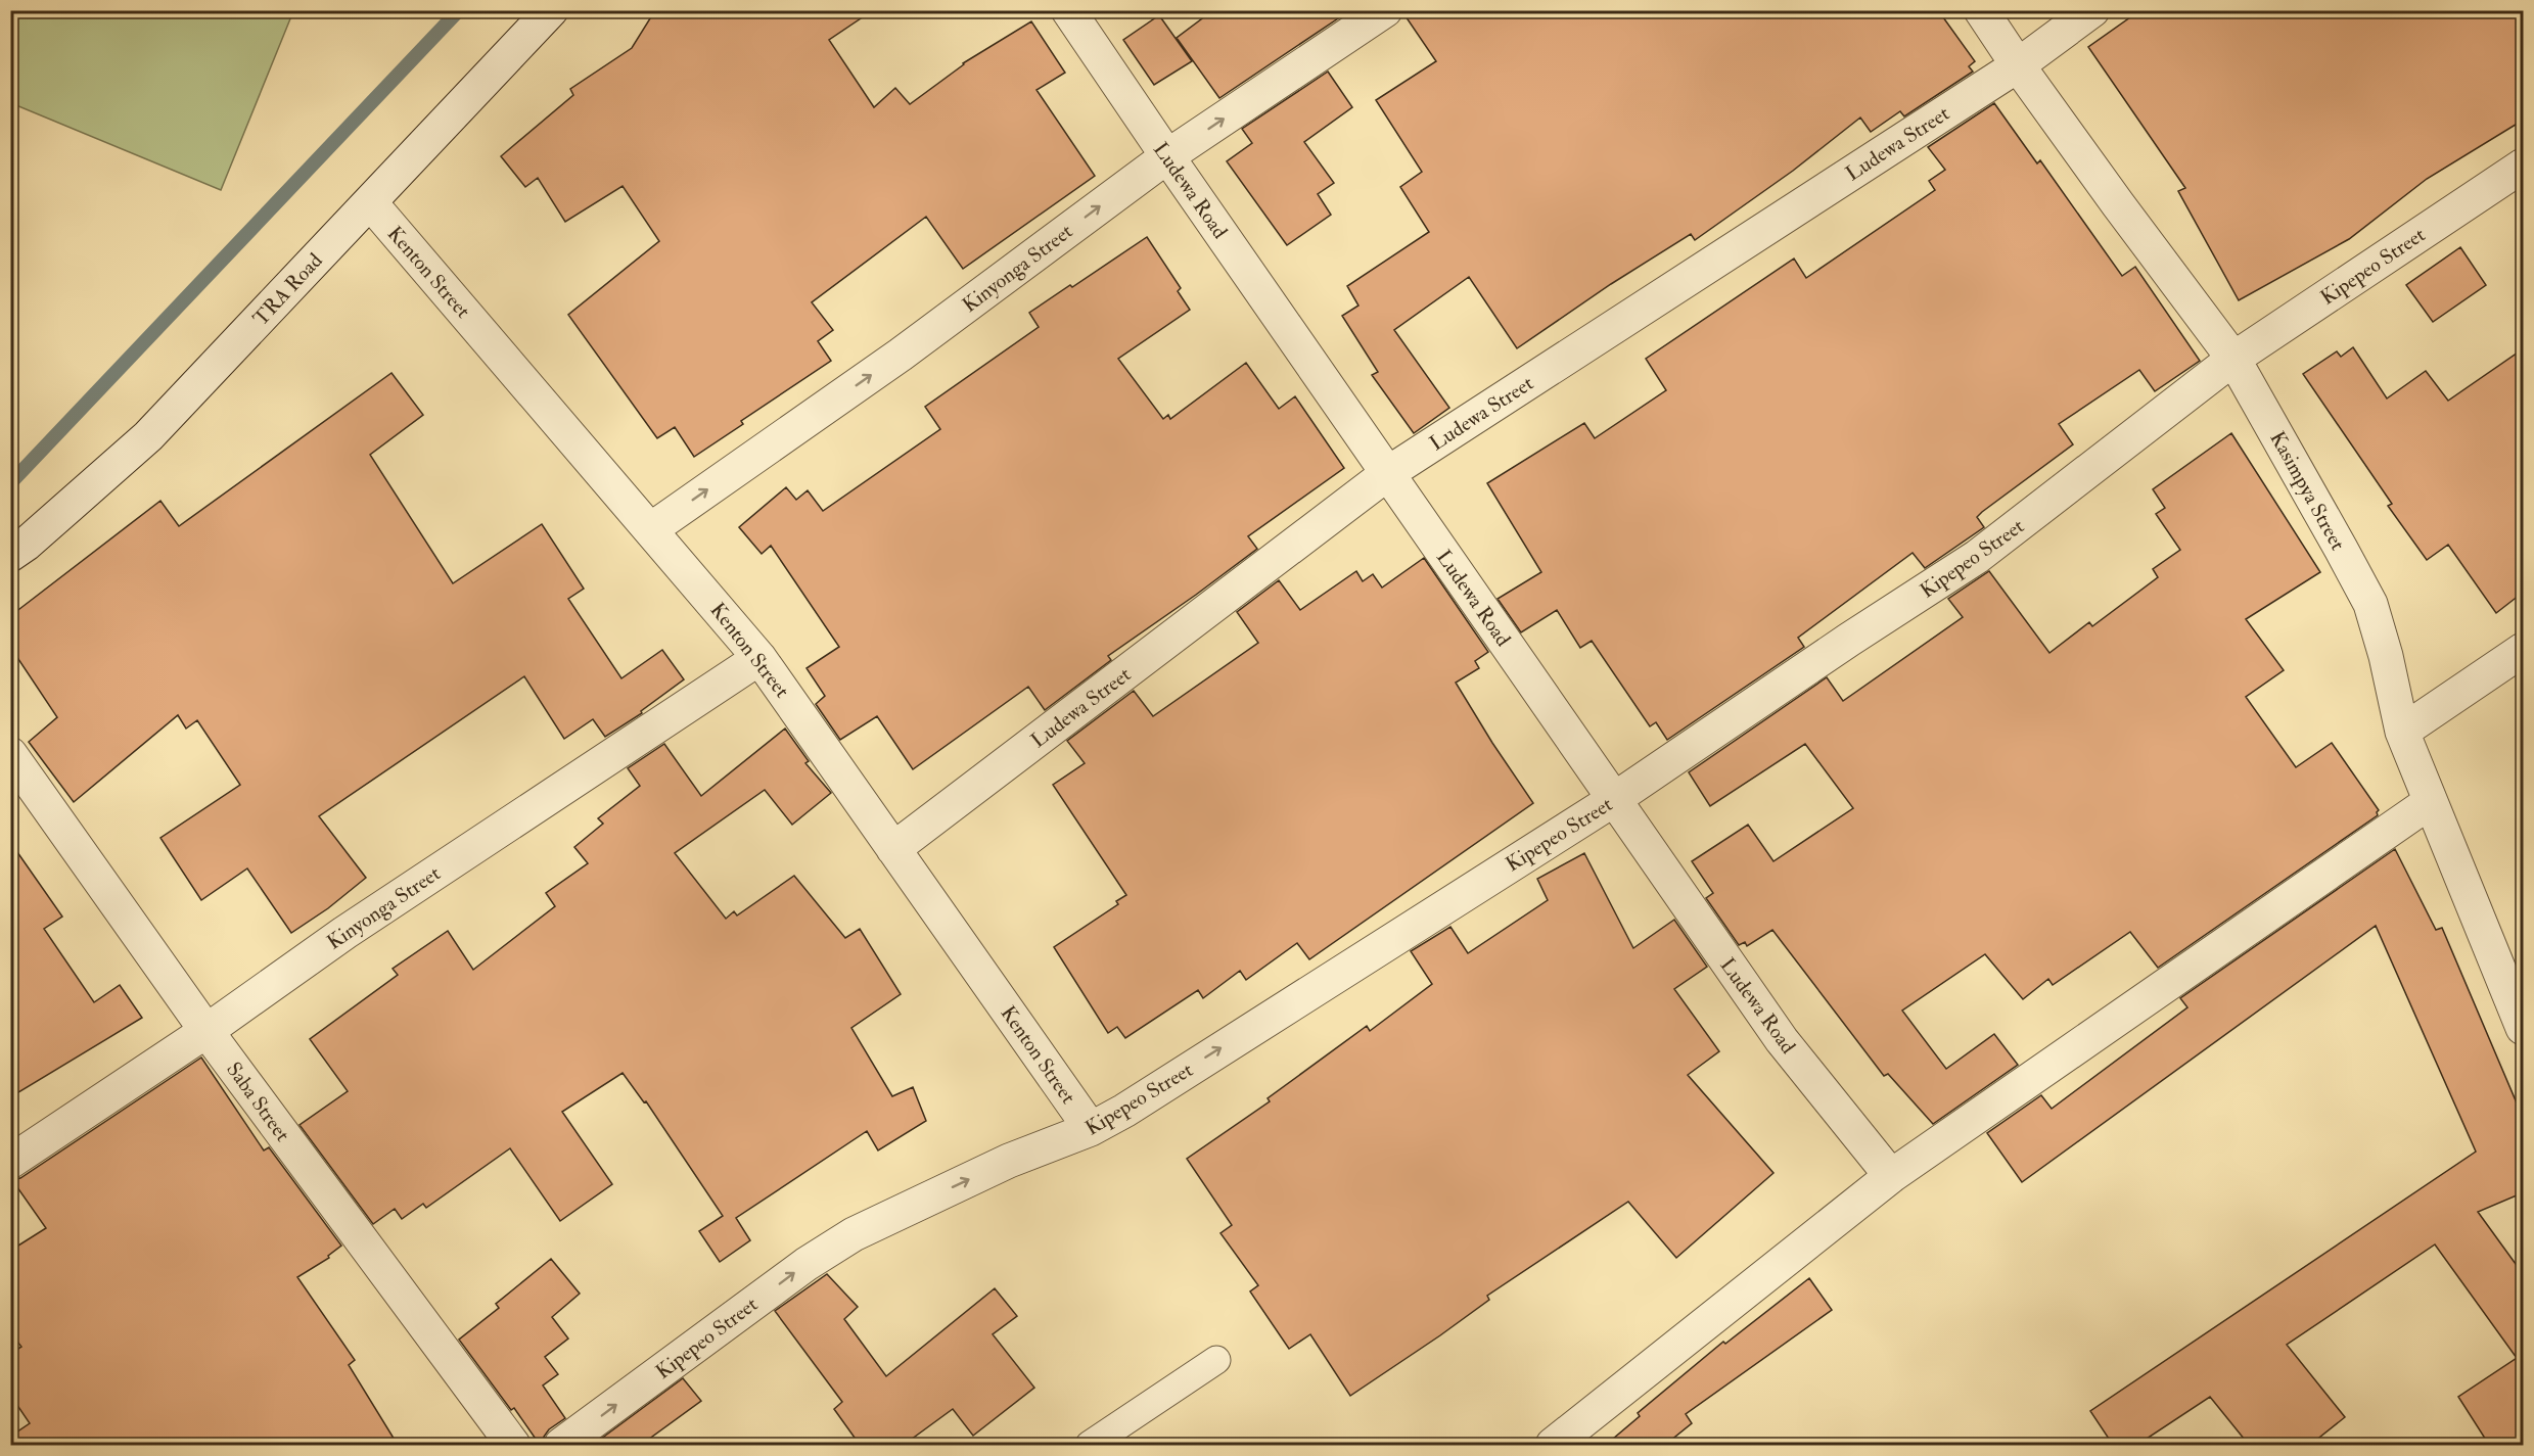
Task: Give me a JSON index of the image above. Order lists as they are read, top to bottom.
{
  "streets": {
    "street": [
      "Ludewa Street",
      "Ludewa Road",
      "Kipepeo Street",
      "Kinyonga Street",
      "Kenton Street",
      "TRA Road",
      "Kasimpya Street",
      "Saba Street"
    ]
  },
  "crossings": [
    ["Ludewa Street", "Ludewa Road"],
    ["Ludewa Street", "Kenton Street"],
    ["Ludewa Street", "Kasimpya Street"],
    ["Ludewa Road", "Kipepeo Street"],
    ["Ludewa Road", "Kinyonga Street"],
    ["Kipepeo Street", "Kenton Street"],
    ["Kipepeo Street", "Kasimpya Street"],
    ["Kinyonga Street", "Kenton Street"],
    ["Kinyonga Street", "Saba Street"],
    ["Kenton Street", "TRA Road"]
  ],
  "one_way": ["Kipepeo Street", "Kinyonga Street"]
}
